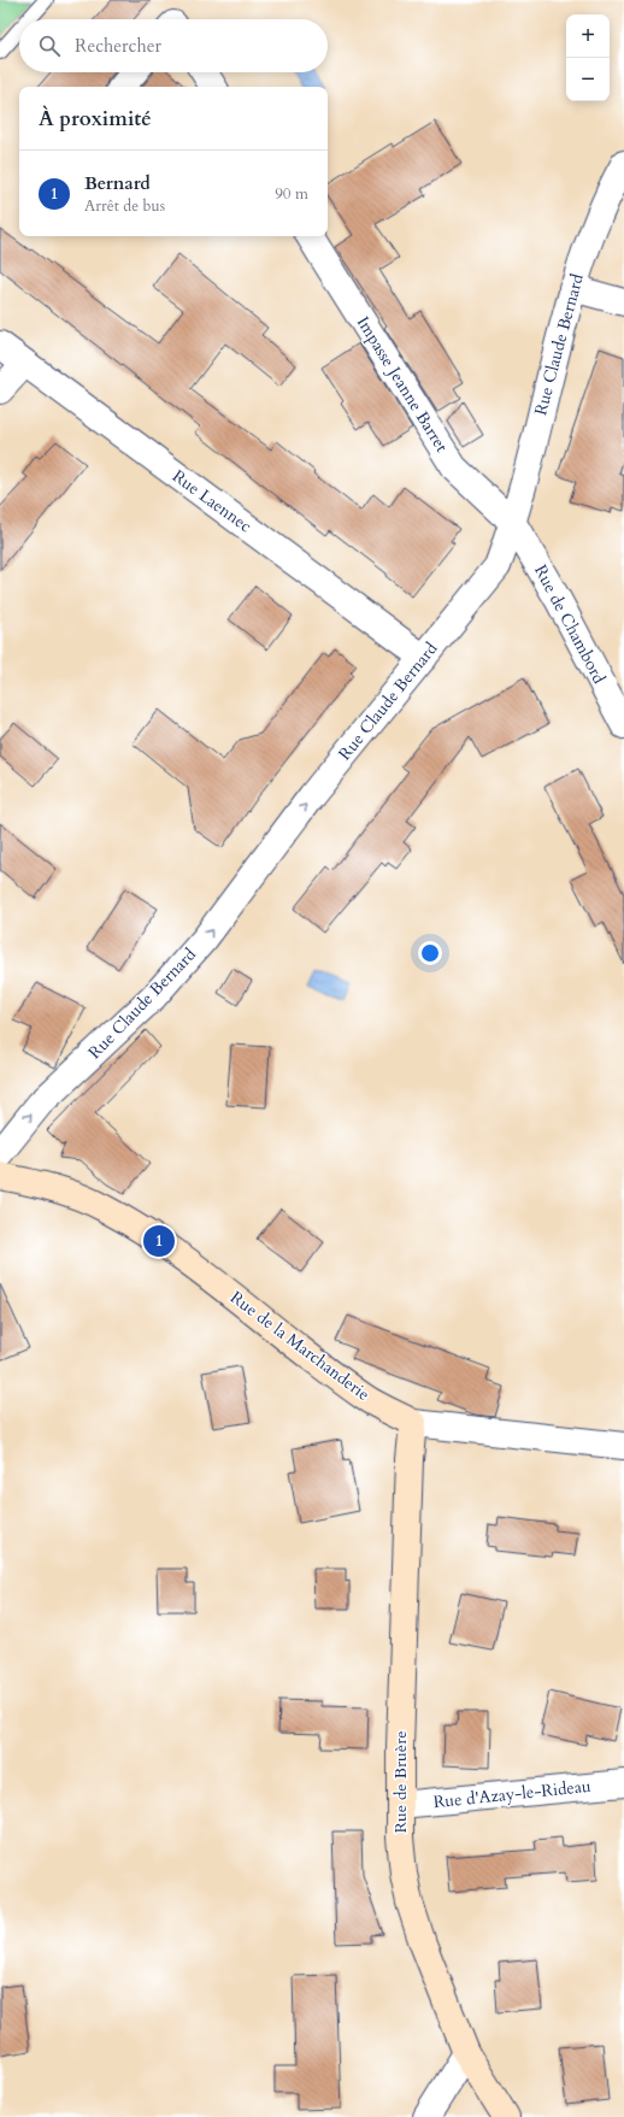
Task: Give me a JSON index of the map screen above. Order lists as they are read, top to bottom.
{
  "streets": {
    "street": [
      "Rue Claude Bernard",
      "Impasse Jeanne Barret",
      "Rue Laennec",
      "Rue de Chambord",
      "Rue de la Marchanderie",
      "Rue de Bruère",
      "Rue d'Azay-le-Rideau"
    ]
  },
  "crossings": [
    ["Rue Claude Bernard", "Impasse Jeanne Barret"],
    ["Rue Claude Bernard", "Rue Laennec"],
    ["Rue Claude Bernard", "Rue de Chambord"],
    ["Impasse Jeanne Barret", "Rue de Chambord"],
    ["Rue de la Marchanderie", "Rue de Bruère"],
    ["Rue de Bruère", "Rue d'Azay-le-Rideau"]
  ],
  "one_way": ["Rue Claude Bernard"],
  "page": {
    "map_buttons": ["+", "−"],
    "search": "Rechercher",
    "heading": "À proximité",
    "list": [
      {
        "mark": "1",
        "name": "Bernard",
        "note": "Arrêt de bus",
        "value": "90 m"
      }
    ],
    "pins": "1"
  }
}
